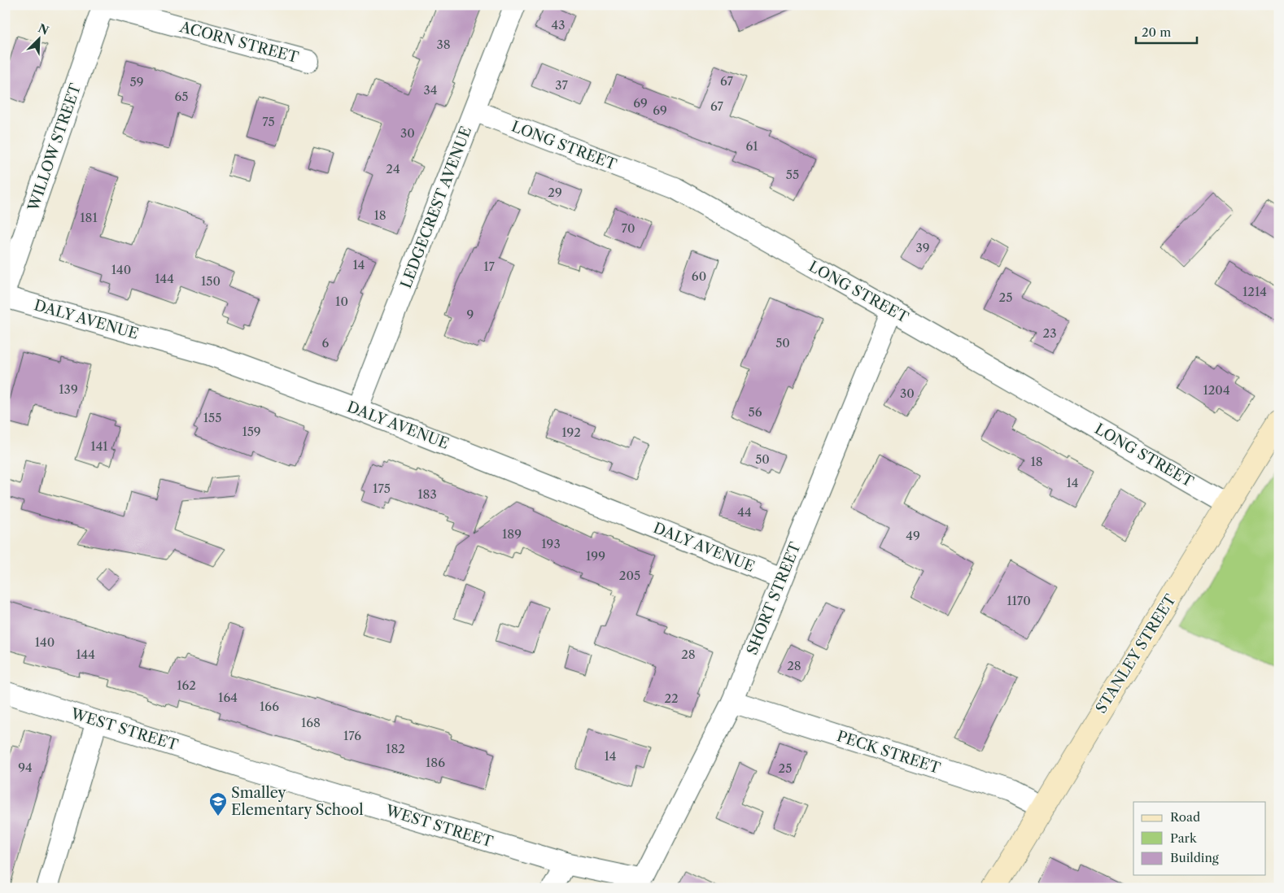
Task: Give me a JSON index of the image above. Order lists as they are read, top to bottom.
{
  "streets": {
    "main road": ["STANLEY STREET"],
    "street": [
      "ACORN STREET",
      "LONG STREET",
      "WILLOW STREET",
      "LEDGECREST AVENUE",
      "DALY AVENUE",
      "SHORT STREET",
      "WEST STREET",
      "PECK STREET"
    ]
  },
  "crossings": [
    ["ACORN STREET", "WILLOW STREET"],
    ["LONG STREET", "LEDGECREST AVENUE"],
    ["LONG STREET", "SHORT STREET"],
    ["LONG STREET", "STANLEY STREET"],
    ["LEDGECREST AVENUE", "DALY AVENUE"],
    ["DALY AVENUE", "SHORT STREET"],
    ["SHORT STREET", "WEST STREET"],
    ["SHORT STREET", "PECK STREET"],
    ["STANLEY STREET", "PECK STREET"]
  ],
  "places": {
    "school or university": ["Smalley Elementary School"]
  },
  "house_numbers": [
    "43",
    "38",
    "67",
    "59",
    "37",
    "34",
    "65",
    "69",
    "67",
    "69",
    "75",
    "30",
    "61",
    "24",
    "55",
    "29",
    "18",
    "181",
    "70",
    "39",
    "14",
    "17",
    "140",
    "60",
    "144",
    "150",
    "1214",
    "25",
    "10",
    "9",
    "23",
    "6",
    "50",
    "139",
    "1204",
    "30",
    "56",
    "155",
    "159",
    "192",
    "141",
    "50",
    "18",
    "14",
    "175",
    "183",
    "44",
    "189",
    "49",
    "193",
    "199",
    "205",
    "1170",
    "140",
    "144",
    "28",
    "28",
    "162",
    "164",
    "22",
    "166",
    "168",
    "176",
    "182",
    "14",
    "186",
    "94",
    "25"
  ],
  "legend": ["Road", "Park", "Building"],
  "scale_bar": "20 m",
  "north": "top right"
}
